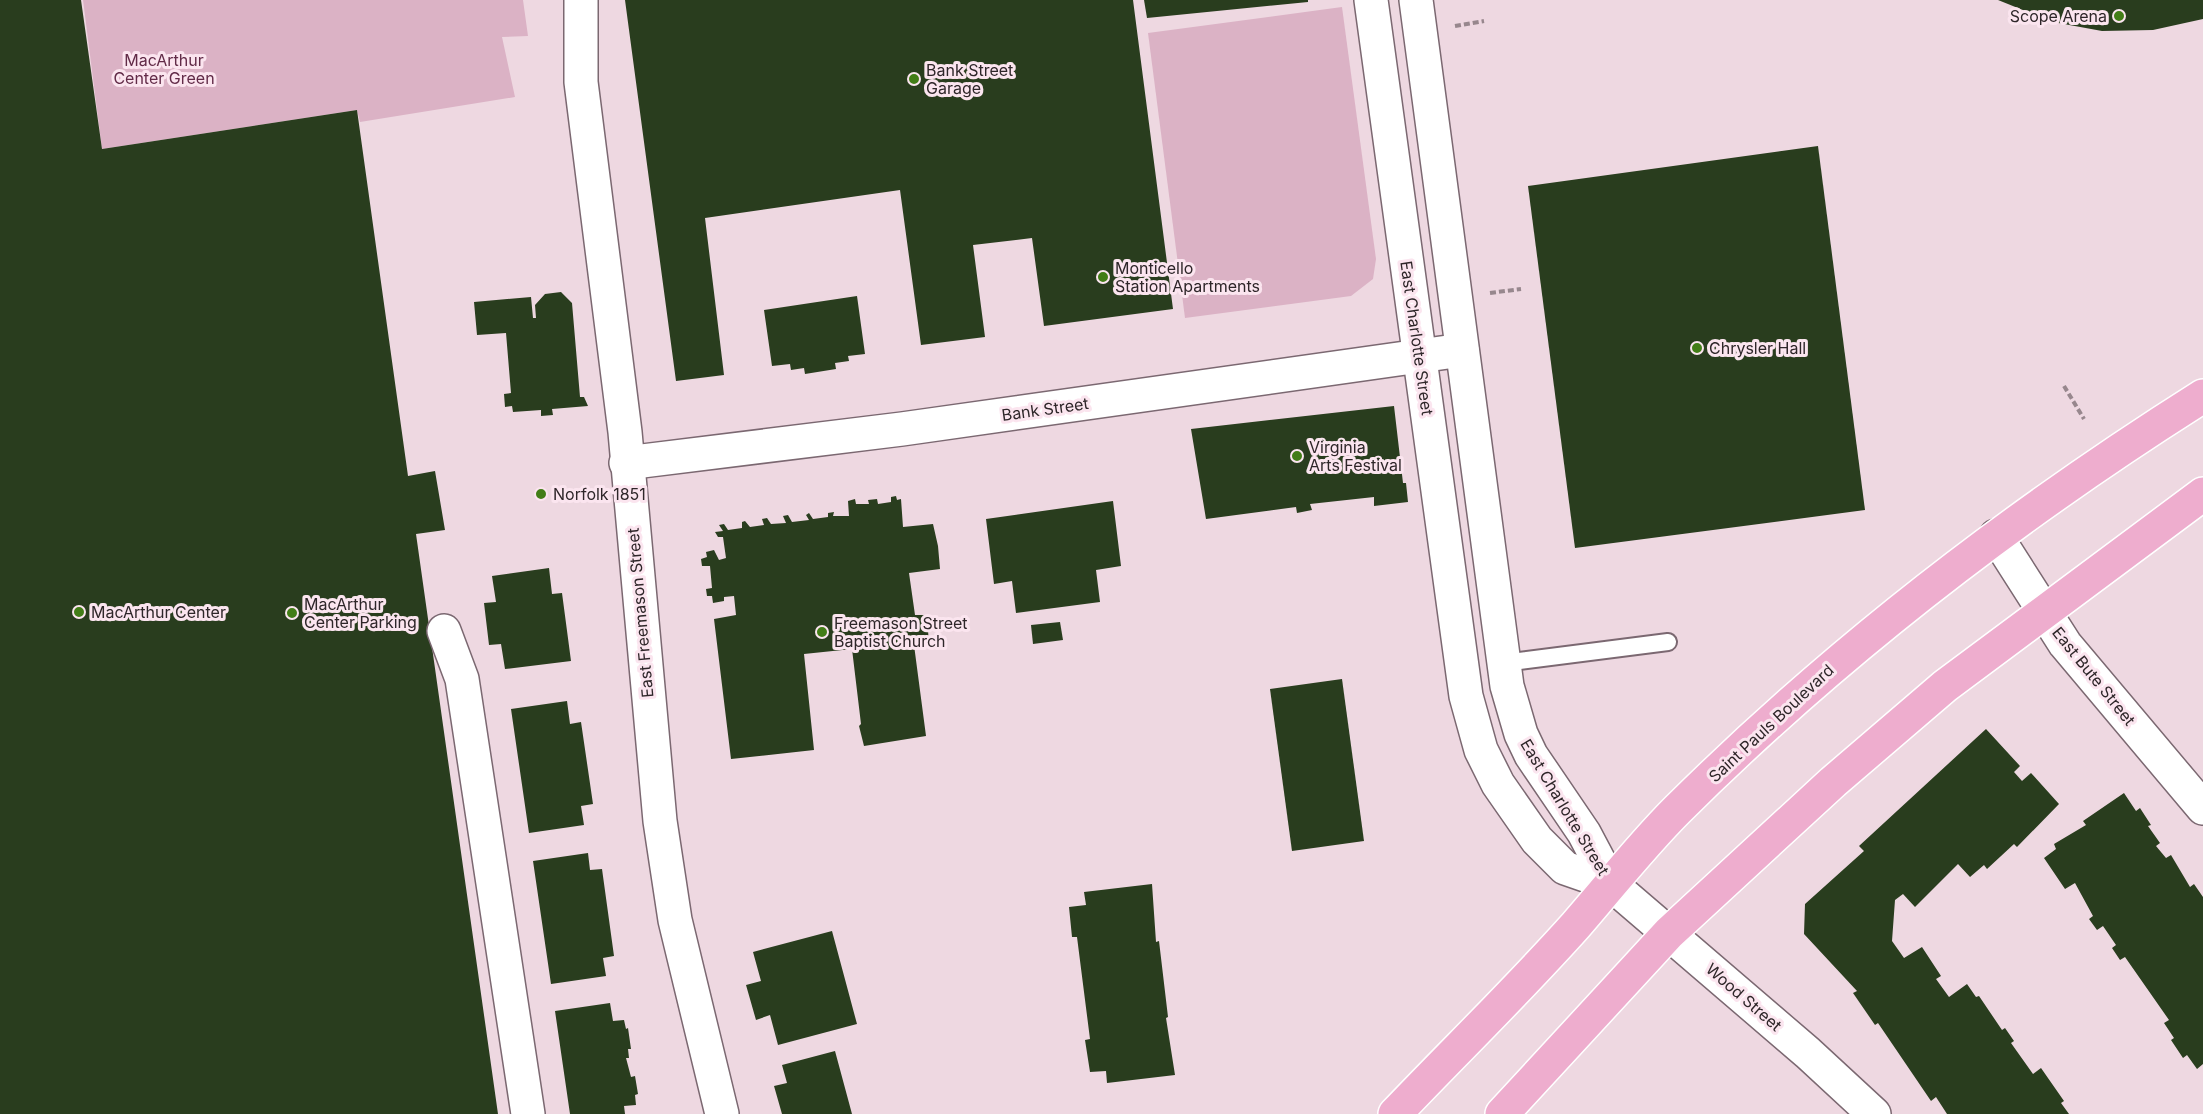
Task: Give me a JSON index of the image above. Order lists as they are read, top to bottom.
{
  "streets": {
    "main road": ["Saint Pauls Boulevard"],
    "street": [
      "East Charlotte Street",
      "Bank Street",
      "East Freemason Street",
      "East Bute Street",
      "Wood Street"
    ]
  },
  "crossings": [
    ["East Charlotte Street", "Bank Street"],
    ["East Charlotte Street", "Saint Pauls Boulevard"],
    ["East Charlotte Street", "Wood Street"],
    ["Bank Street", "East Freemason Street"],
    ["East Bute Street", "Saint Pauls Boulevard"],
    ["Saint Pauls Boulevard", "Wood Street"]
  ],
  "parks": ["MacArthur Center Green"],
  "places": [
    "Scope Arena",
    "Bank Street Garage",
    "Monticello Station Apartments",
    "Chrysler Hall",
    "Virginia Arts Festival",
    "Norfolk 1851",
    "MacArthur Center",
    "MacArthur Center Parking",
    "Freemason Street Baptist Church"
  ]
}
